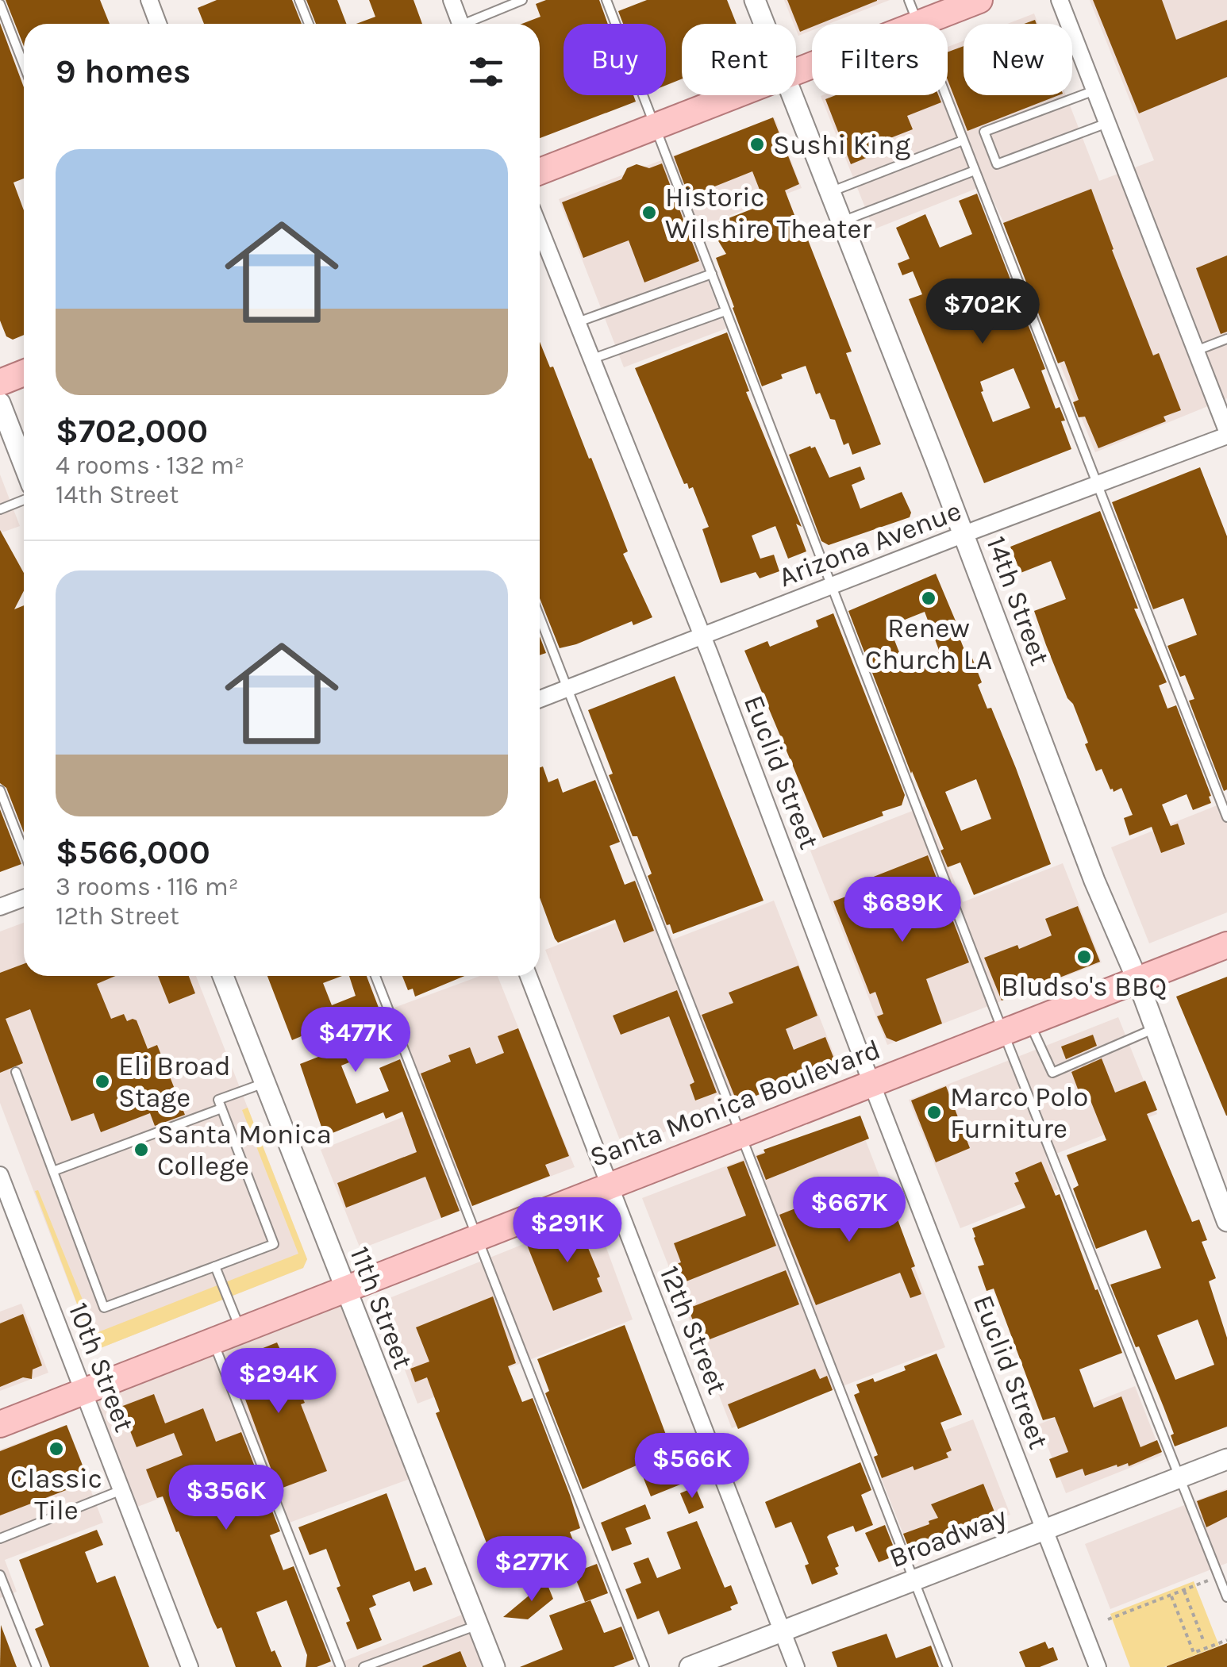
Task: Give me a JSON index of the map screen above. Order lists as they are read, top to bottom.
{
  "streets": {
    "main road": ["Santa Monica Boulevard"],
    "street": [
      "Arizona Avenue",
      "14th Street",
      "Euclid Street",
      "11th Street",
      "12th Street",
      "10th Street",
      "Broadway"
    ]
  },
  "crossings": [
    ["Arizona Avenue", "14th Street"],
    ["Arizona Avenue", "Euclid Street"],
    ["14th Street", "Santa Monica Boulevard"],
    ["Euclid Street", "Santa Monica Boulevard"],
    ["Euclid Street", "Broadway"],
    ["Santa Monica Boulevard", "11th Street"],
    ["Santa Monica Boulevard", "12th Street"],
    ["Santa Monica Boulevard", "10th Street"],
    ["12th Street", "Broadway"]
  ],
  "places": [
    "Sushi King",
    "Historic Wilshire Theater",
    "Renew Church LA",
    "Bludso's BBQ",
    "Eli Broad Stage",
    "Marco Polo Furniture",
    "Santa Monica College",
    "Classic Tile"
  ],
  "page": {
    "chip": [
      "Buy",
      "Rent",
      "Filters",
      "New"
    ],
    "heading": "9 homes",
    "list": [
      {
        "name": "$702,000",
        "note": "4 rooms · 132 m² · 14th Street"
      },
      {
        "name": "$566,000",
        "note": "3 rooms · 116 m² · 12th Street"
      }
    ],
    "price": [
      "$702K",
      "$689K",
      "$477K",
      "$667K",
      "$291K",
      "$294K",
      "$566K",
      "$356K",
      "$277K"
    ]
  }
}
